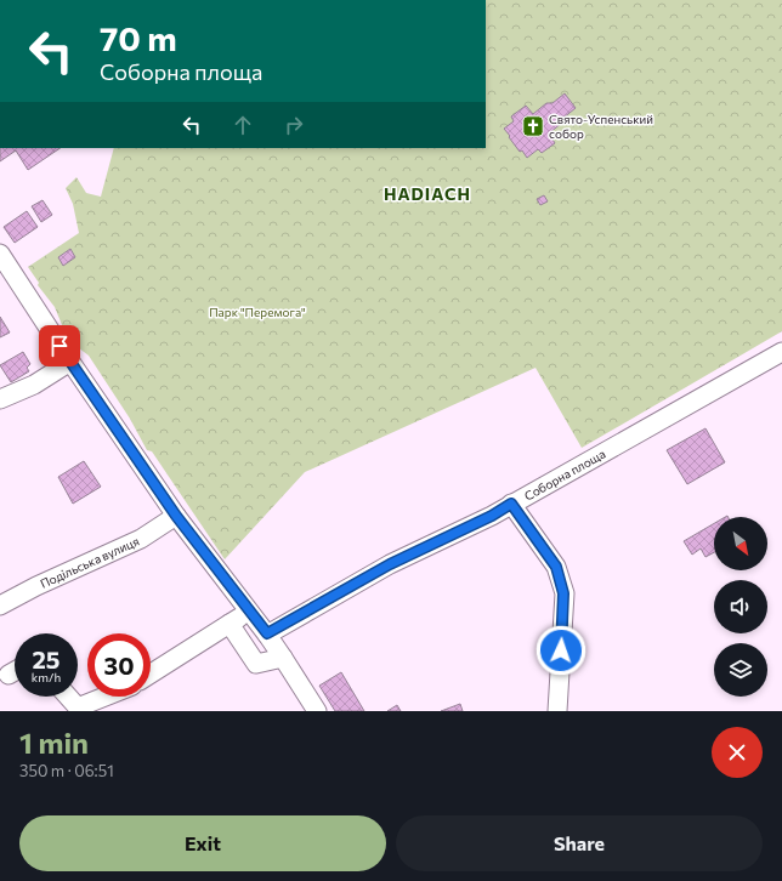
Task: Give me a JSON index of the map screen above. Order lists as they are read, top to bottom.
{
  "streets": {
    "street": ["Соборна площа", "Подільська вулиця"]
  },
  "districts": ["HADIACH"],
  "parks": ["Парк \"Перемога\""],
  "places": {
    "church": ["Свято-Успенський собор"]
  },
  "north": "bottom right",
  "page": {
    "turn": ["70 m", "Соборна площа"],
    "speed": "25 km/h",
    "limit": "30",
    "heading": ["1 min", "350 m · 06:51"],
    "buttons": ["Exit", "Share"]
  }
}
